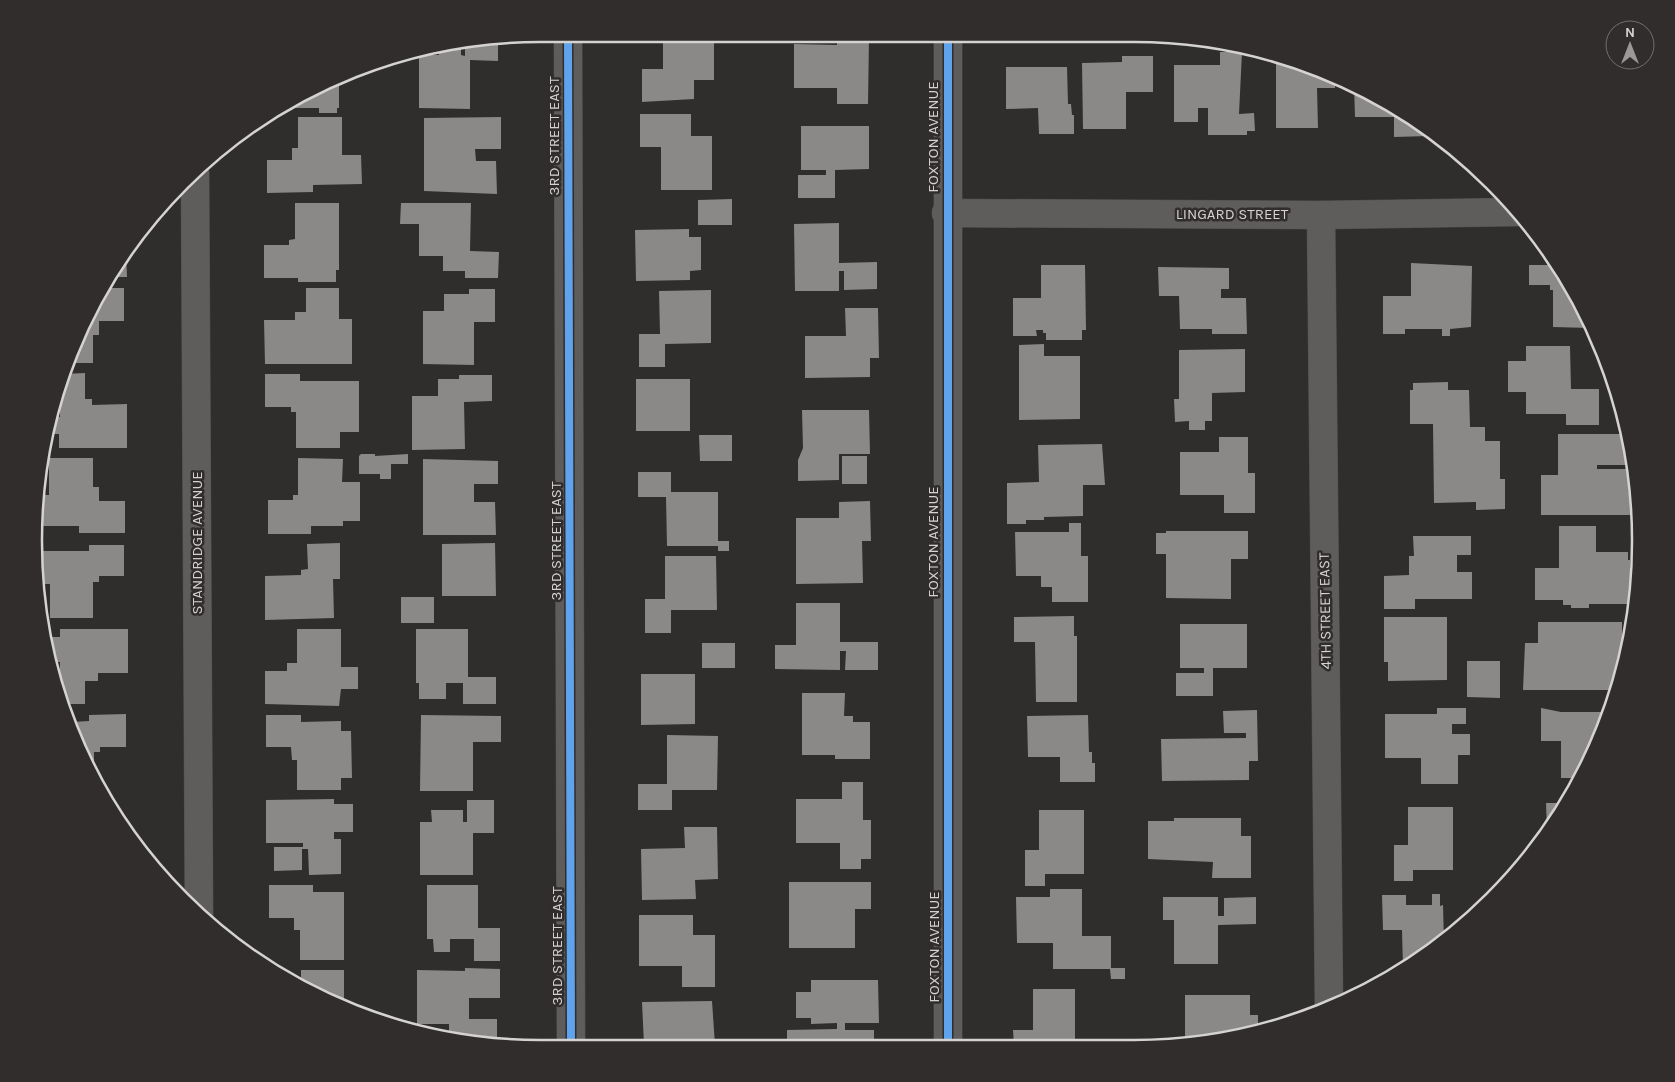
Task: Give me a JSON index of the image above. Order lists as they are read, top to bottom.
{
  "streets": {
    "street": [
      "3RD STREET EAST",
      "FOXTON AVENUE",
      "LINGARD STREET",
      "STANDRIDGE AVENUE",
      "4TH STREET EAST"
    ]
  },
  "crossings": [
    ["FOXTON AVENUE", "LINGARD STREET"],
    ["LINGARD STREET", "4TH STREET EAST"]
  ],
  "north": "top"
}
